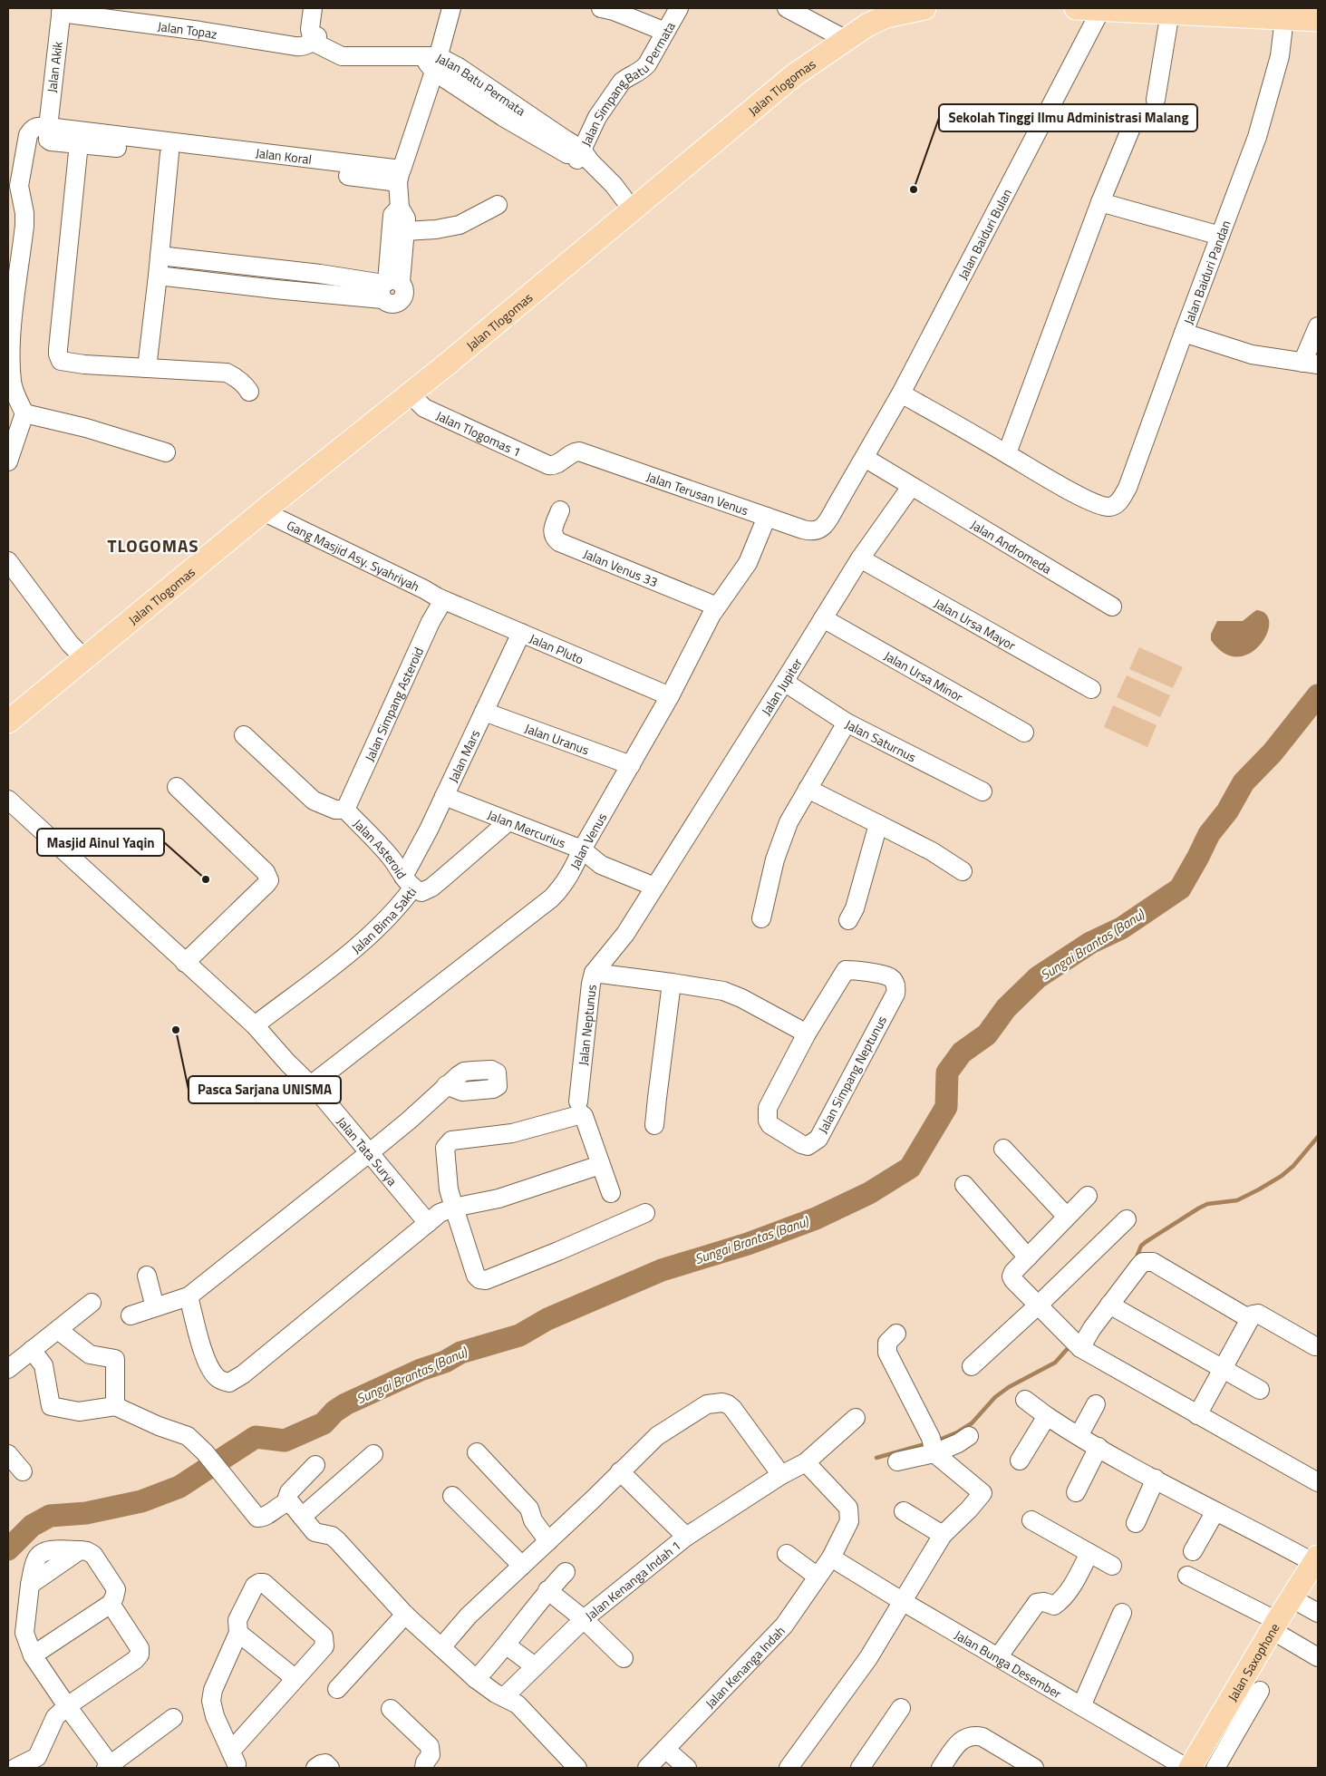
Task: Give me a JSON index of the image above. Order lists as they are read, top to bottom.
{
  "streets": {
    "main road": ["Jalan Tlogomas", "Jalan Saxophone"],
    "street": [
      "Jalan Topaz",
      "Jalan Akik",
      "Jalan Simpang Batu Permata",
      "Jalan Batu Permata",
      "Jalan Koral",
      "Jalan Baiduri Bulan",
      "Jalan Baiduri Pandan",
      "Jalan Tlogomas 1",
      "Jalan Terusan Venus",
      "Jalan Andromeda",
      "Gang Masjid Asy. Syahriyah",
      "Jalan Venus 33",
      "Jalan Ursa Mayor",
      "Jalan Pluto",
      "Jalan Ursa Minor",
      "Jalan Jupiter",
      "Jalan Simpang Asteroid",
      "Jalan Uranus",
      "Jalan Saturnus",
      "Jalan Mars",
      "Jalan Mercurius",
      "Jalan Venus",
      "Jalan Asteroid",
      "Jalan Bima Sakti",
      "Jalan Neptunus",
      "Jalan Simpang Neptunus",
      "Jalan Tata Surya",
      "Jalan Kenanga Indah 1",
      "Jalan Bunga Desember",
      "Jalan Kenanga Indah"
    ]
  },
  "crossings": [
    ["Jalan Topaz", "Jalan Akik"],
    ["Jalan Akik", "Jalan Koral"],
    ["Jalan Simpang Batu Permata", "Jalan Batu Permata"],
    ["Jalan Batu Permata", "Jalan Tlogomas"],
    ["Jalan Tlogomas", "Jalan Tlogomas 1"],
    ["Jalan Tlogomas", "Gang Masjid Asy. Syahriyah"],
    ["Jalan Baiduri Bulan", "Jalan Terusan Venus"],
    ["Jalan Tlogomas 1", "Jalan Terusan Venus"],
    ["Jalan Terusan Venus", "Jalan Venus"],
    ["Jalan Andromeda", "Jalan Jupiter"],
    ["Gang Masjid Asy. Syahriyah", "Jalan Pluto"],
    ["Gang Masjid Asy. Syahriyah", "Jalan Simpang Asteroid"],
    ["Jalan Venus 33", "Jalan Venus"],
    ["Jalan Ursa Mayor", "Jalan Jupiter"],
    ["Jalan Pluto", "Jalan Simpang Asteroid"],
    ["Jalan Pluto", "Jalan Mars"],
    ["Jalan Pluto", "Jalan Venus"],
    ["Jalan Ursa Minor", "Jalan Jupiter"],
    ["Jalan Jupiter", "Jalan Saturnus"],
    ["Jalan Jupiter", "Jalan Mercurius"],
    ["Jalan Jupiter", "Jalan Neptunus"],
    ["Jalan Simpang Asteroid", "Jalan Asteroid"],
    ["Jalan Uranus", "Jalan Mars"],
    ["Jalan Uranus", "Jalan Venus"],
    ["Jalan Mars", "Jalan Mercurius"],
    ["Jalan Mars", "Jalan Asteroid"],
    ["Jalan Mars", "Jalan Bima Sakti"],
    ["Jalan Mercurius", "Jalan Venus"],
    ["Jalan Mercurius", "Jalan Bima Sakti"],
    ["Jalan Mercurius", "Jalan Neptunus"],
    ["Jalan Venus", "Jalan Tata Surya"],
    ["Jalan Asteroid", "Jalan Bima Sakti"],
    ["Jalan Bima Sakti", "Jalan Tata Surya"],
    ["Jalan Kenanga Indah 1", "Jalan Kenanga Indah"],
    ["Jalan Saxophone", "Jalan Bunga Desember"],
    ["Jalan Bunga Desember", "Jalan Kenanga Indah"]
  ],
  "districts": ["TLOGOMAS"],
  "water": ["Sungai Brantas (Banu)"],
  "places": ["Sekolah Tinggi Ilmu Administrasi Malang", "Masjid Ainul Yaqin", "Pasca Sarjana UNISMA"]
}
